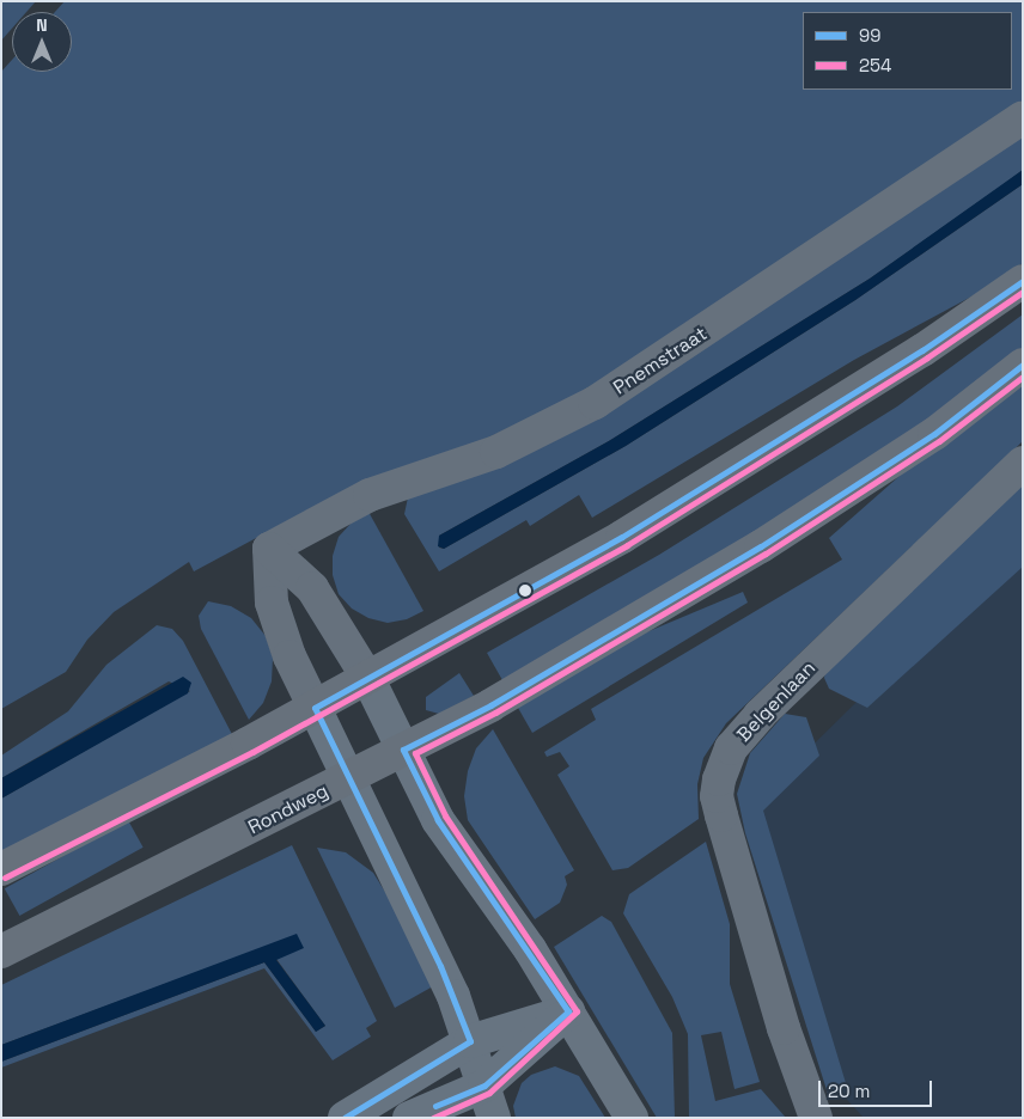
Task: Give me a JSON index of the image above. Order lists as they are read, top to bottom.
{
  "streets": {
    "main road": ["Rondweg"],
    "street": ["Pnemstraat", "Belgenlaan"]
  },
  "lines": ["transit line 99", "transit line 254"],
  "legend": ["99", "254"],
  "scale_bar": "20 m",
  "north": "top"
}
